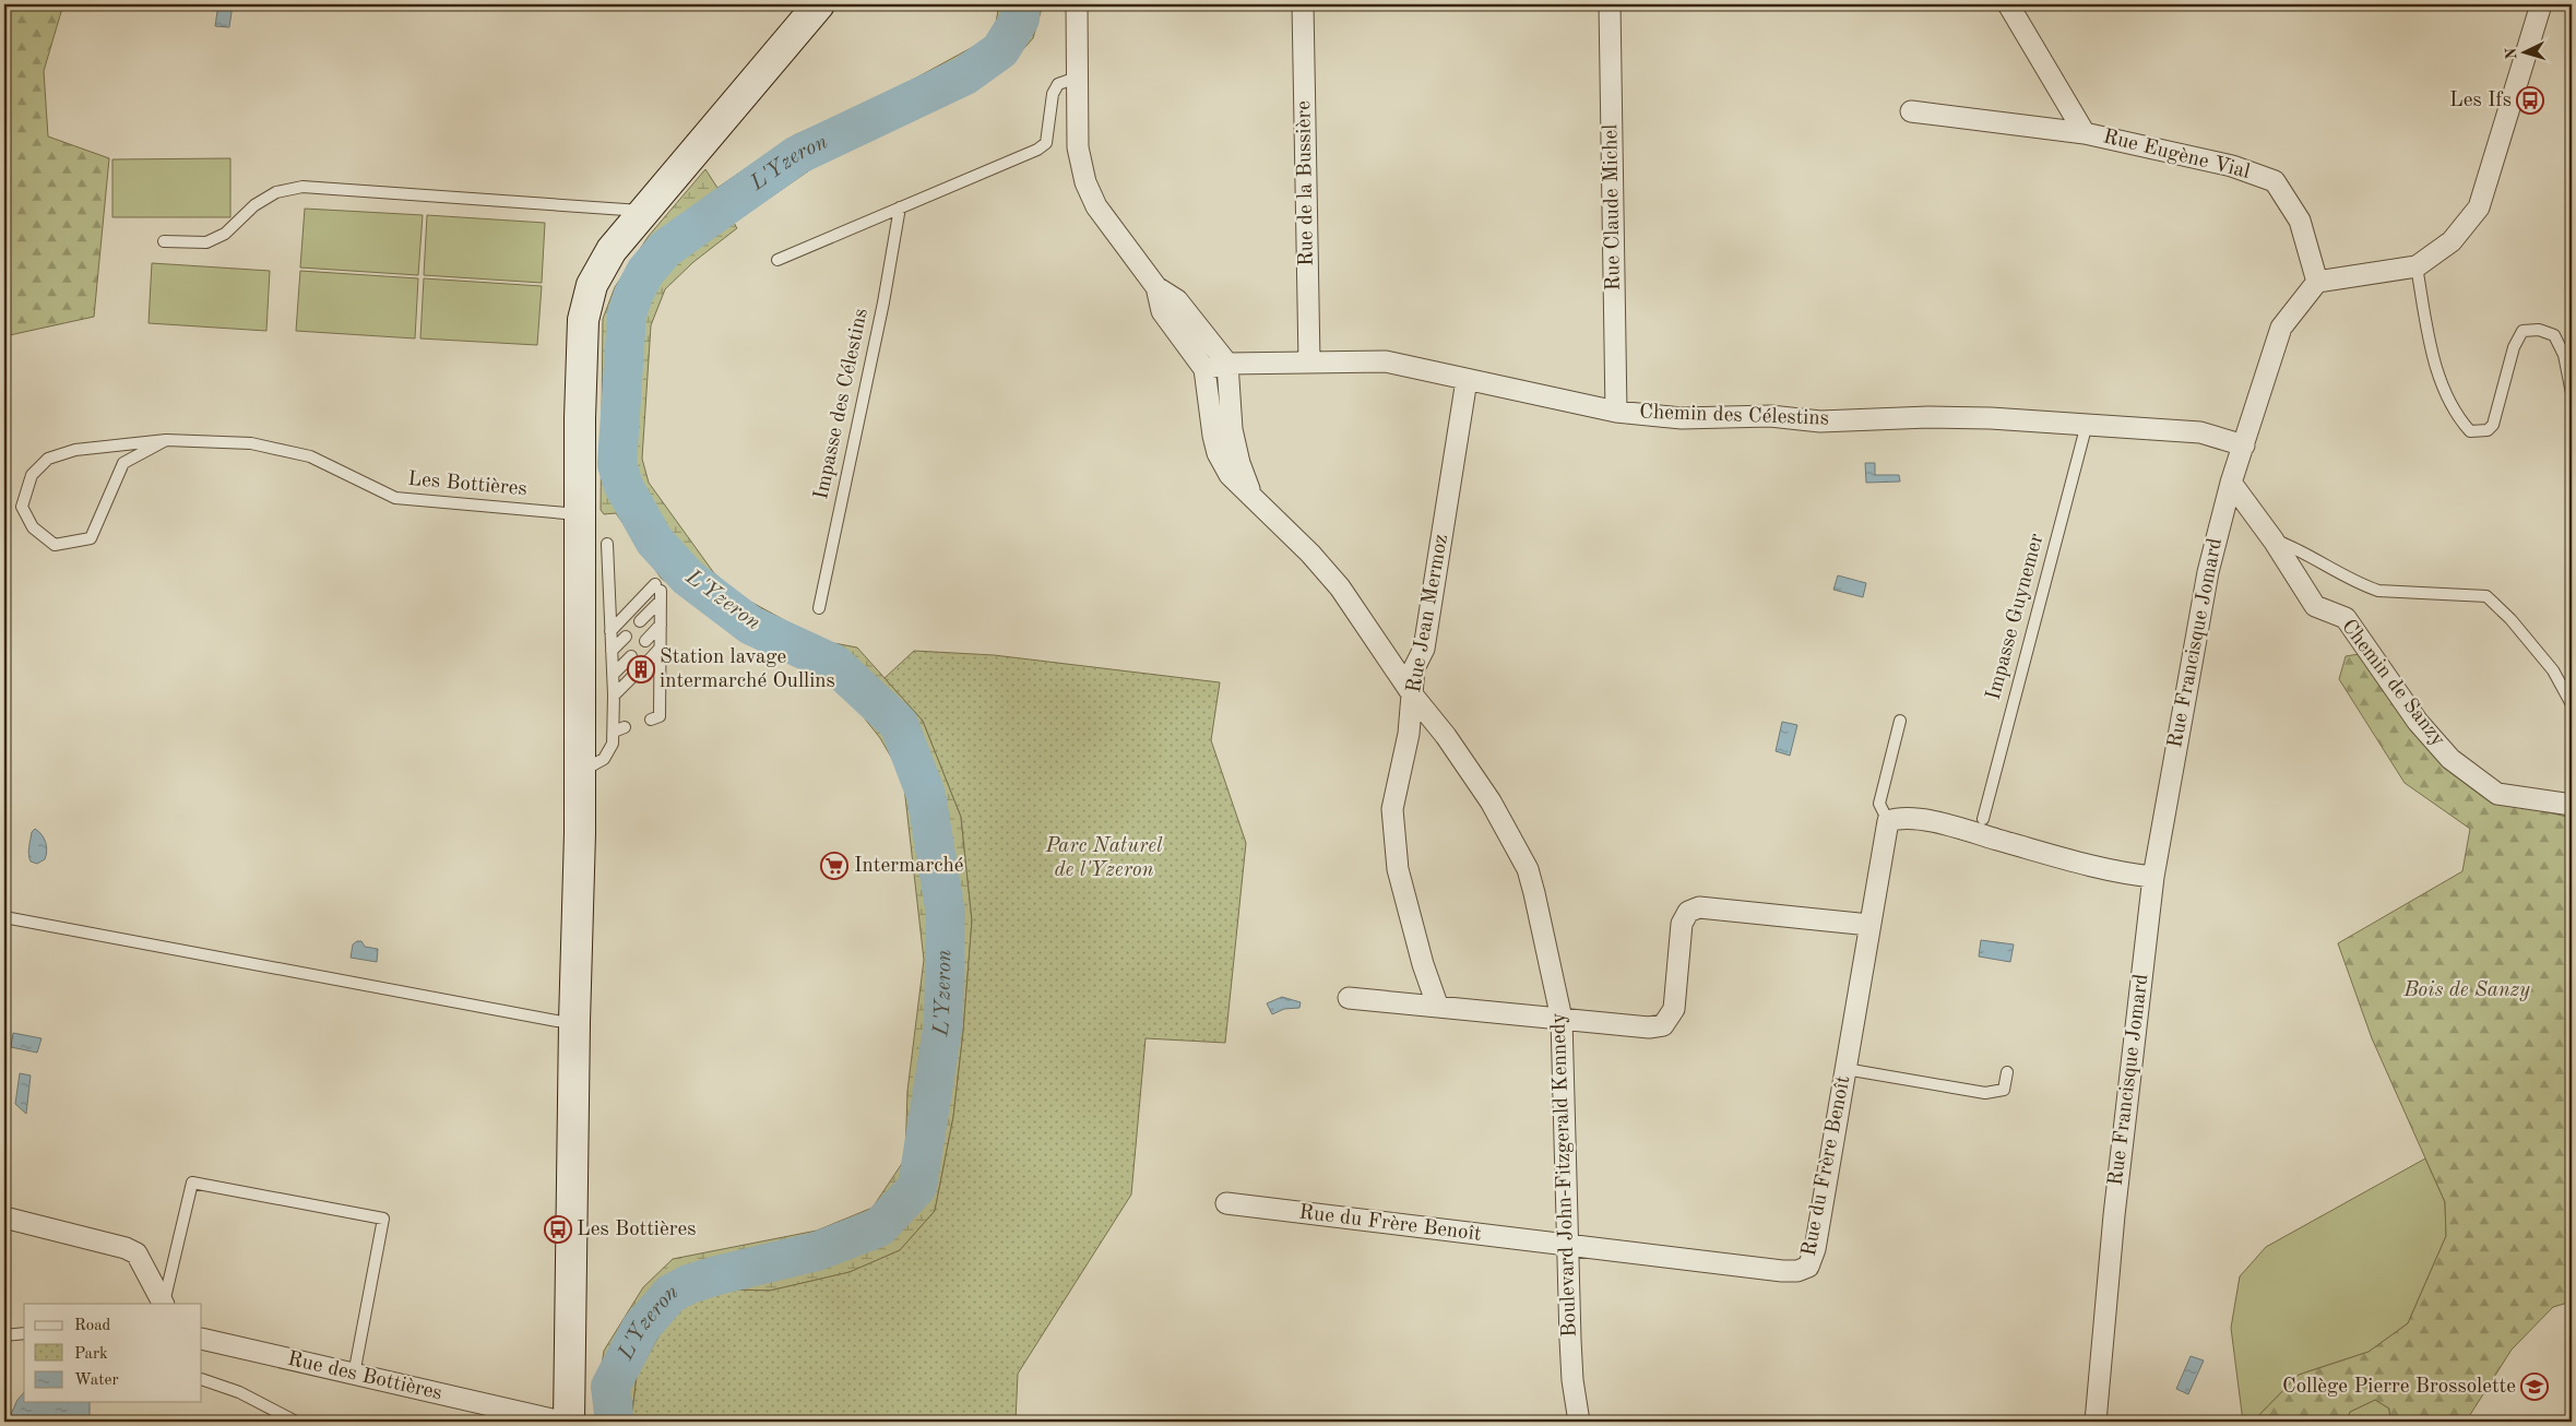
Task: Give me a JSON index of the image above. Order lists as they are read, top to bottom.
{
  "streets": {
    "street": [
      "Rue Eugène Vial",
      "Rue de la Bussière",
      "Rue Claude Michel",
      "Chemin des Célestins",
      "Rue Jean Mermoz",
      "Rue Francisque Jomard",
      "Chemin de Sanzy",
      "Rue du Frère Benoît",
      "Boulevard John-Fitzgerald Kennedy",
      "Rue des Bottières"
    ],
    "lane": ["Impasse des Célestins", "Les Bottières", "Impasse Guynemer"]
  },
  "crossings": [
    ["Rue Eugène Vial", "Rue Francisque Jomard"],
    ["Rue de la Bussière", "Chemin des Célestins"],
    ["Rue Claude Michel", "Chemin des Célestins"],
    ["Chemin des Célestins", "Rue Jean Mermoz"],
    ["Chemin des Célestins", "Impasse Guynemer"],
    ["Chemin des Célestins", "Rue Francisque Jomard"],
    ["Chemin des Célestins", "Boulevard John-Fitzgerald Kennedy"],
    ["Rue Jean Mermoz", "Boulevard John-Fitzgerald Kennedy"],
    ["Rue Francisque Jomard", "Chemin de Sanzy"],
    ["Rue du Frère Benoît", "Boulevard John-Fitzgerald Kennedy"]
  ],
  "water": ["L'Yzeron"],
  "parks": ["Parc Naturel de l'Yzeron", "Bois de Sanzy"],
  "places": {
    "bus stop": ["Les Ifs", "Les Bottières"],
    "building": ["Station lavage intermarché Oullins"],
    "supermarket": ["Intermarché"],
    "school or university": ["Collège Pierre Brossolette"]
  },
  "legend": ["Road", "Park", "Water"],
  "north": "left"
}
